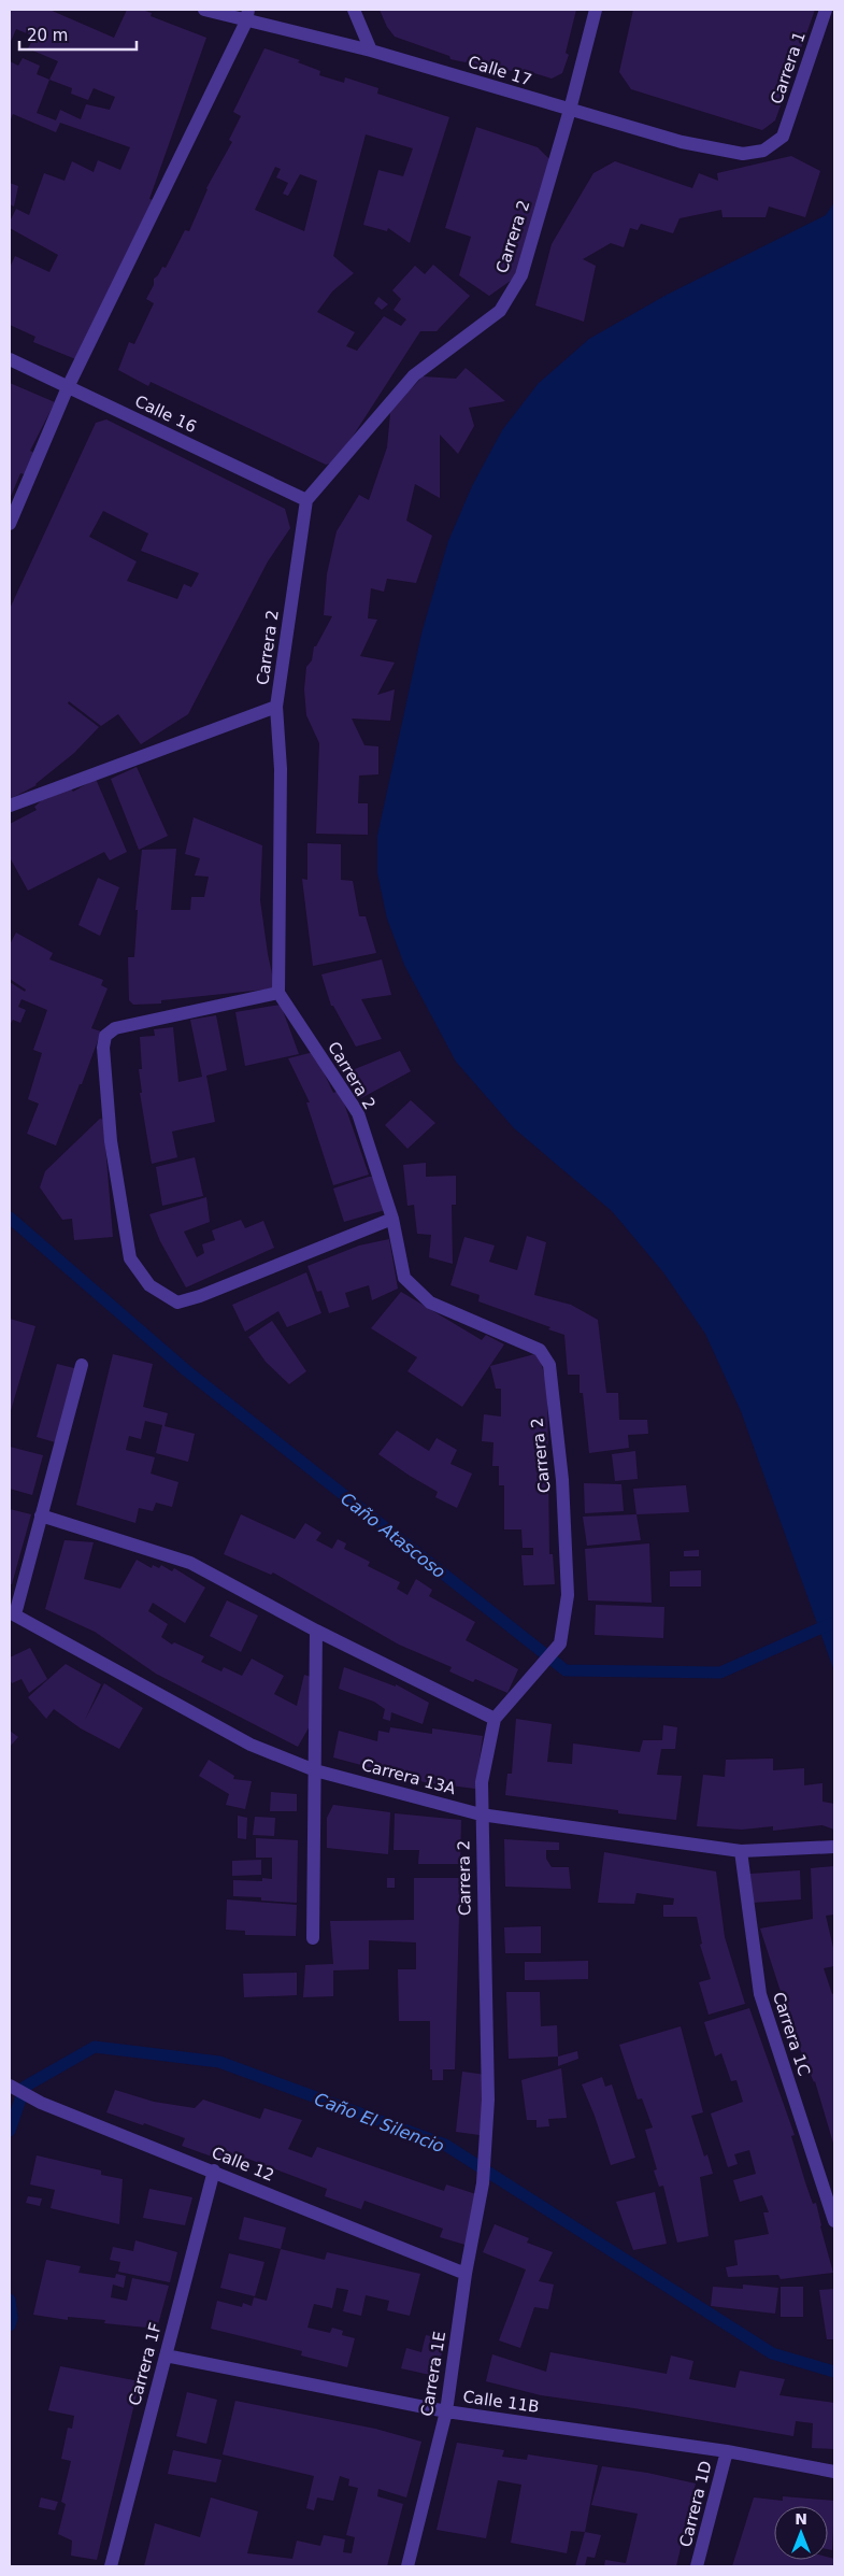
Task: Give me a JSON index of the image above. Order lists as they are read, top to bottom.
{
  "streets": {
    "street": [
      "Carrera 1",
      "Calle 17",
      "Carrera 2",
      "Calle 16",
      "Carrera 13A",
      "Carrera 1C",
      "Calle 12",
      "Carrera 1F",
      "Carrera 1E",
      "Calle 11B",
      "Carrera 1D"
    ]
  },
  "crossings": [
    ["Carrera 1", "Calle 17"],
    ["Calle 17", "Carrera 2"],
    ["Carrera 2", "Calle 16"],
    ["Carrera 2", "Carrera 13A"],
    ["Carrera 2", "Carrera 1E"],
    ["Carrera 13A", "Carrera 1C"],
    ["Calle 12", "Carrera 1F"],
    ["Calle 12", "Carrera 1E"],
    ["Carrera 1F", "Calle 11B"],
    ["Carrera 1E", "Calle 11B"],
    ["Calle 11B", "Carrera 1D"]
  ],
  "water": ["Caño Atascoso", "Caño El Silencio"],
  "scale_bar": "20 m",
  "north": "top"
}
